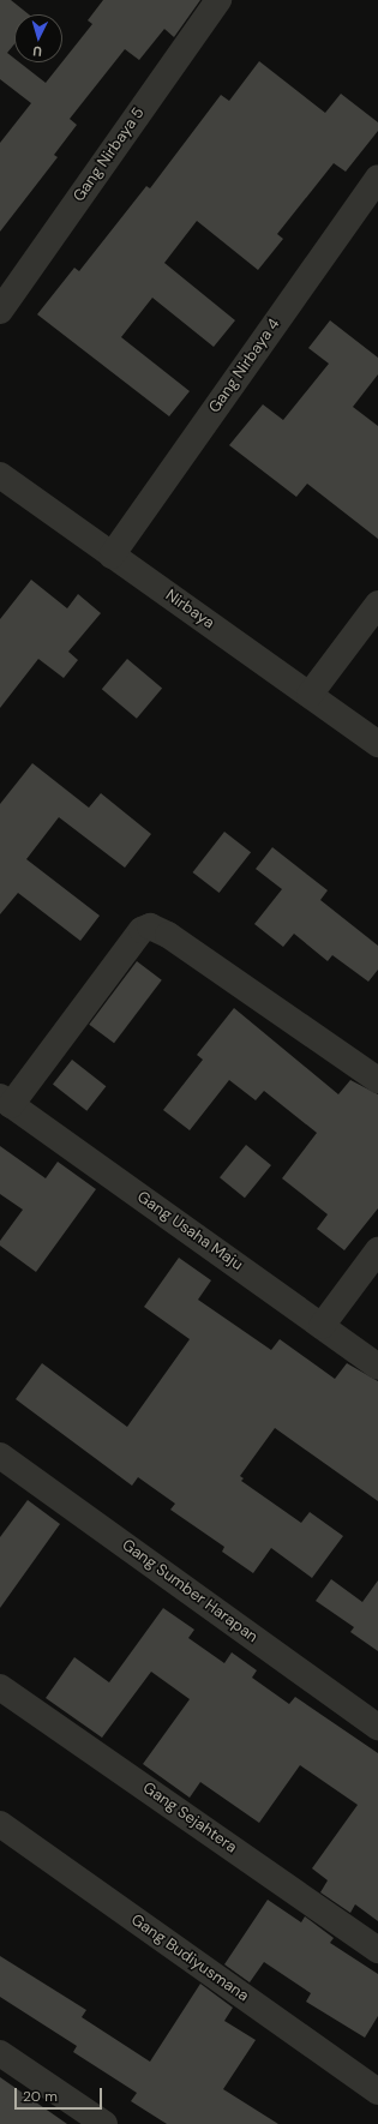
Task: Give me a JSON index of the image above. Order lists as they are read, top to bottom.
{
  "streets": {
    "street": [
      "Gang Nirbaya 5",
      "Gang Nirbaya 4",
      "Nirbaya",
      "Gang Usaha Maju",
      "Gang Sumber Harapan",
      "Gang Sejahtera",
      "Gang Budiyusmana"
    ]
  },
  "crossings": [
    ["Gang Nirbaya 4", "Nirbaya"]
  ],
  "scale_bar": "20 m",
  "north": "bottom"
}
